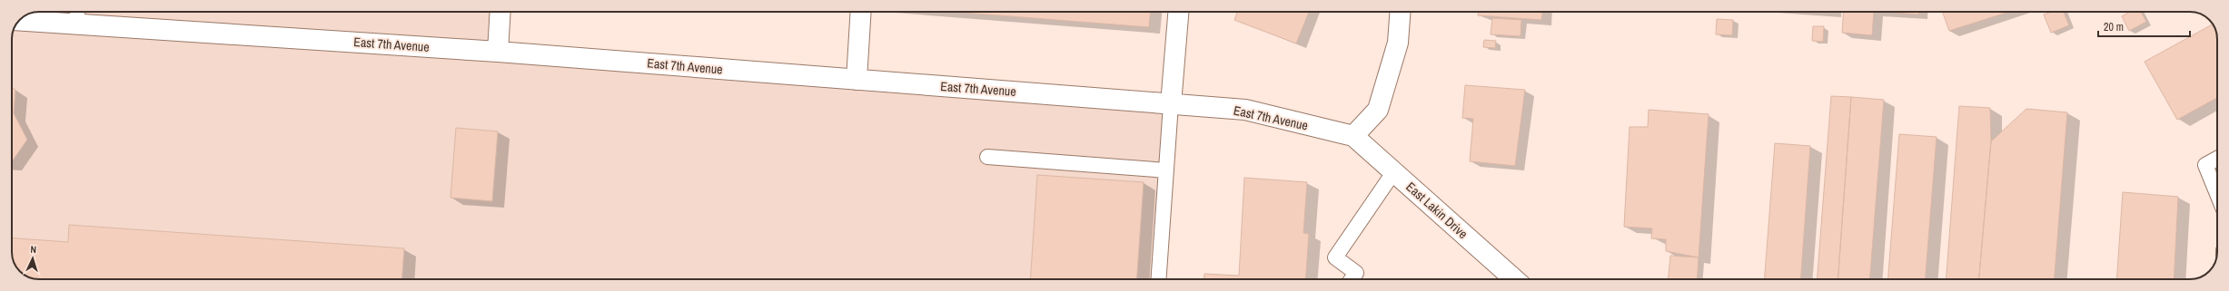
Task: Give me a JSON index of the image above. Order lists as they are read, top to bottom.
{
  "streets": {
    "street": ["East 7th Avenue", "East Lakin Drive"]
  },
  "crossings": [
    ["East 7th Avenue", "East Lakin Drive"]
  ],
  "scale_bar": "20 m",
  "north": "top"
}
